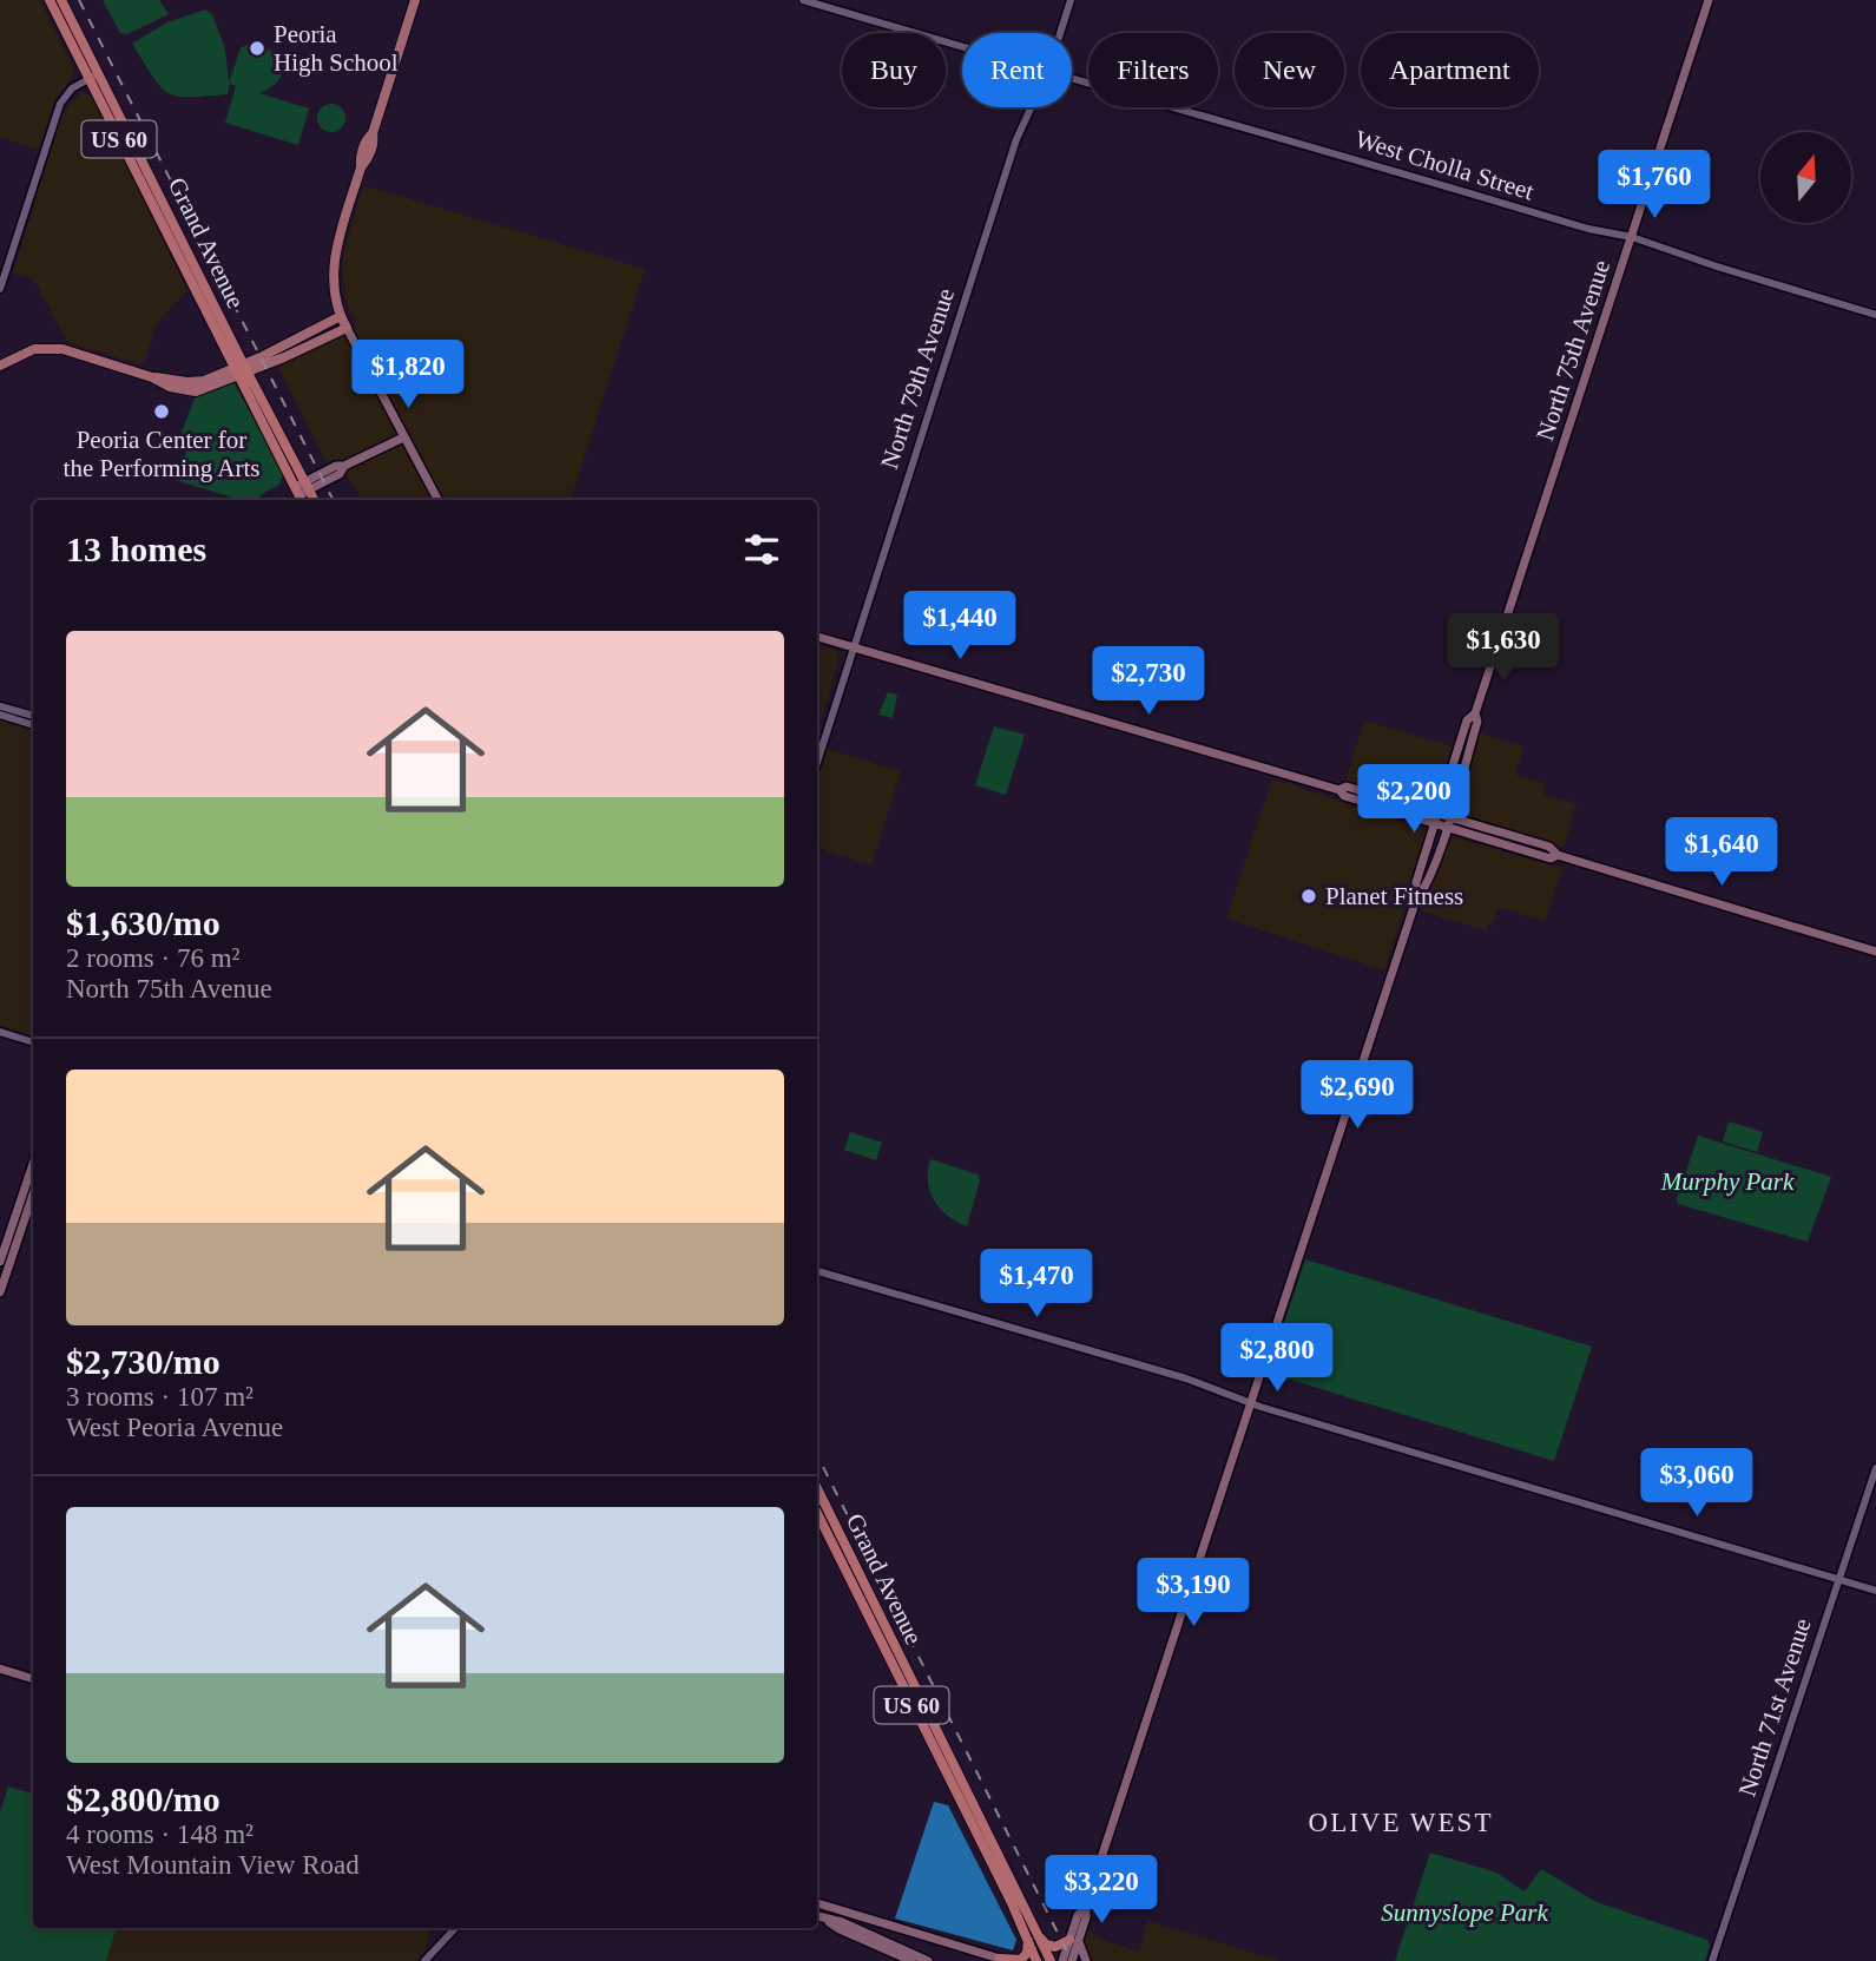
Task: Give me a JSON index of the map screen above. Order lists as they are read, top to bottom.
{
  "streets": {
    "highway": ["US 60", "Grand Avenue"],
    "main road": ["North 75th Avenue"],
    "street": ["West Cholla Street", "North 79th Avenue", "North 71st Avenue"]
  },
  "crossings": [
    ["West Cholla Street", "North 75th Avenue"]
  ],
  "districts": ["OLIVE WEST"],
  "parks": ["Murphy Park", "Sunnyslope Park"],
  "places": ["Peoria High School", "Peoria Center for the Performing Arts", "Planet Fitness"],
  "north": "top",
  "page": {
    "chip": [
      "Buy",
      "Rent",
      "Filters",
      "New",
      "Apartment"
    ],
    "price": [
      "$1,760",
      "$1,820",
      "$1,440",
      "$1,630",
      "$2,730",
      "$2,200",
      "$1,640",
      "$2,690",
      "$1,470",
      "$2,800",
      "$3,060",
      "$3,190",
      "$3,220"
    ],
    "heading": "13 homes",
    "list": [
      {
        "name": "$1,630/mo",
        "note": "2 rooms · 76 m² · North 75th Avenue"
      },
      {
        "name": "$2,730/mo",
        "note": "3 rooms · 107 m² · West Peoria Avenue"
      },
      {
        "name": "$2,800/mo",
        "note": "4 rooms · 148 m² · West Mountain View Road"
      }
    ]
  }
}
